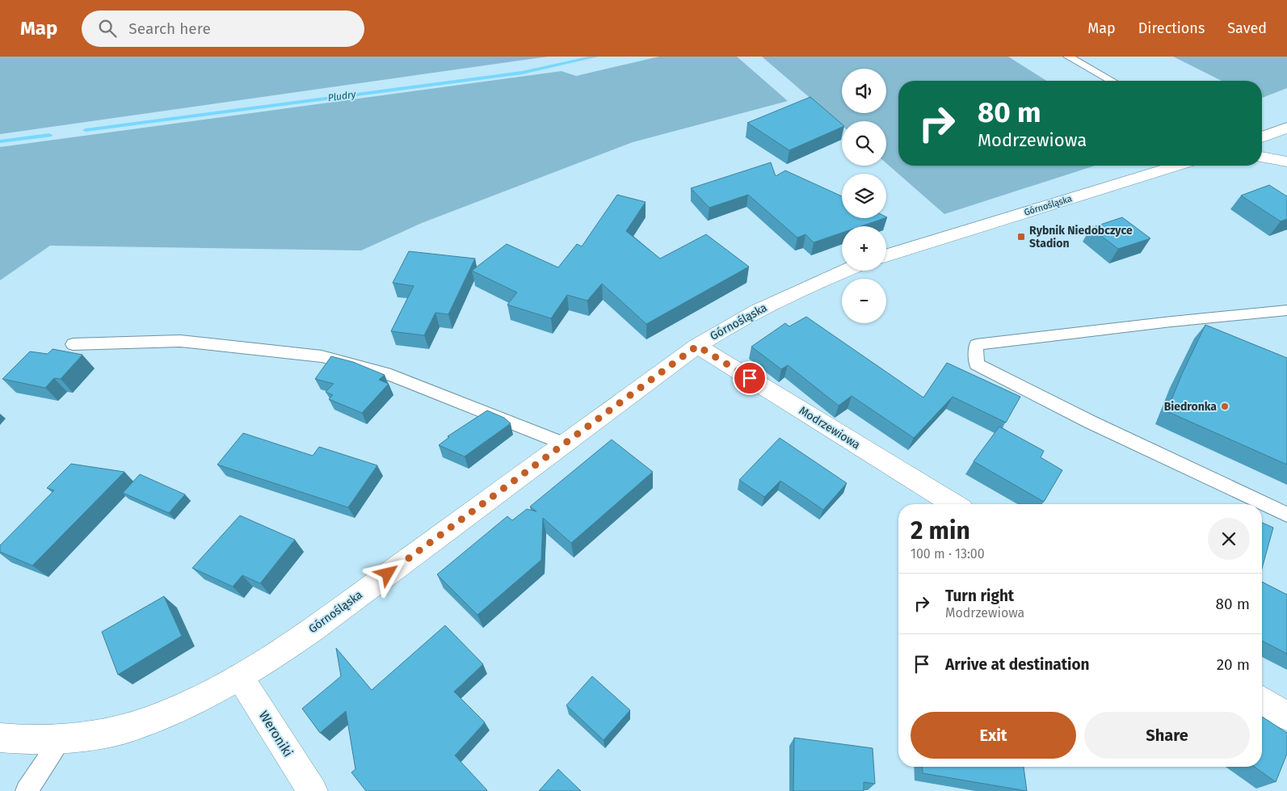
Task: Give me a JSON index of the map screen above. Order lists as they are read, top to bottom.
{
  "streets": {
    "street": ["Górnośląska", "Modrzewiowa", "Weroniki"]
  },
  "crossings": [
    ["Górnośląska", "Modrzewiowa"],
    ["Górnośląska", "Weroniki"]
  ],
  "water": ["Pludry"],
  "places": {
    "transit": ["Rybnik Niedobczyce Stadion"],
    "other": ["Biedronka"]
  },
  "page": {
    "header": "Map",
    "search": "Search here",
    "nav": ["Map", "Directions", "Saved"],
    "map_buttons": ["+", "−"],
    "turn": ["80 m", "Modrzewiowa"],
    "heading": ["2 min", "100 m · 13:00"],
    "list": [
      {
        "name": "Turn right",
        "note": "Modrzewiowa",
        "value": "80 m"
      },
      {
        "name": "Arrive at destination",
        "value": "20 m"
      }
    ],
    "buttons": ["Exit", "Share"]
  }
}
